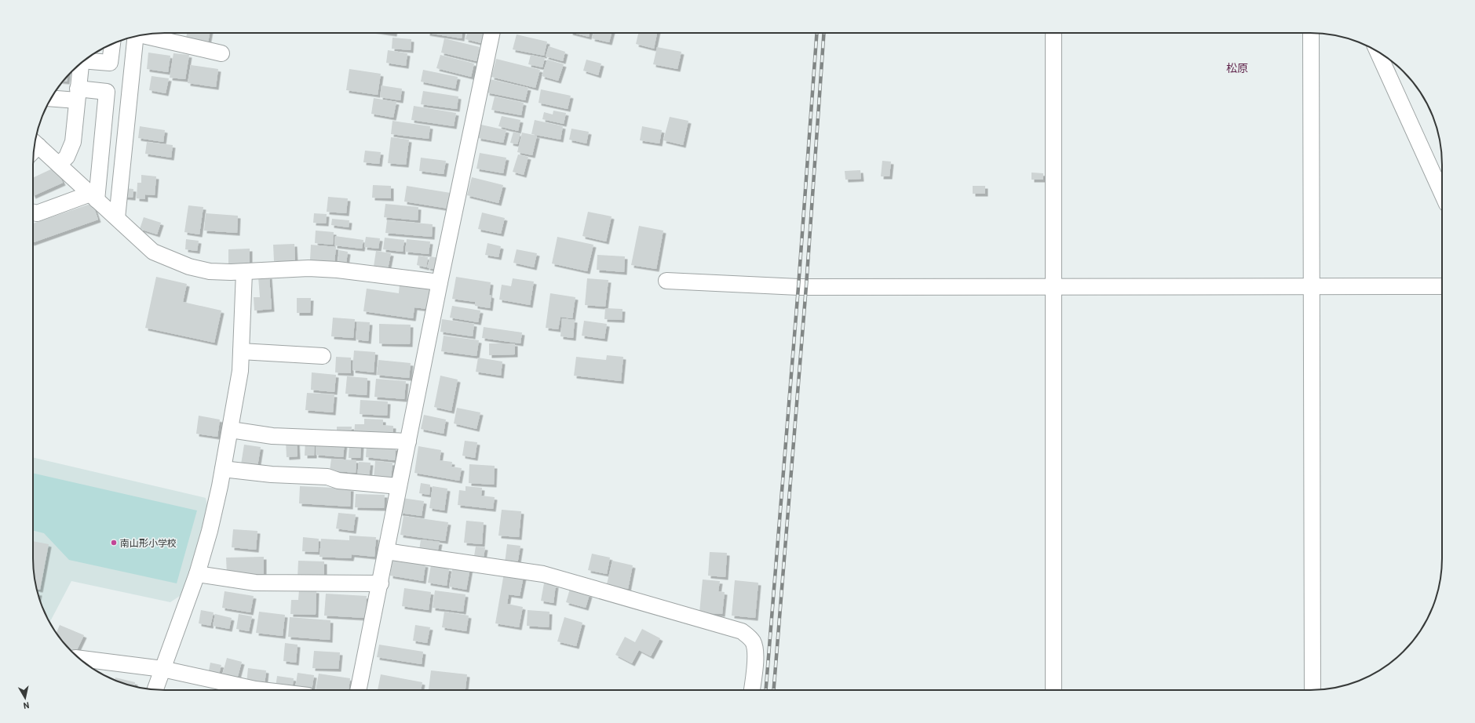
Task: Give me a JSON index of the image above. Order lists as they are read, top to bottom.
{
  "districts": ["松原"],
  "places": ["南山形小学校"],
  "north": "bottom"
}
